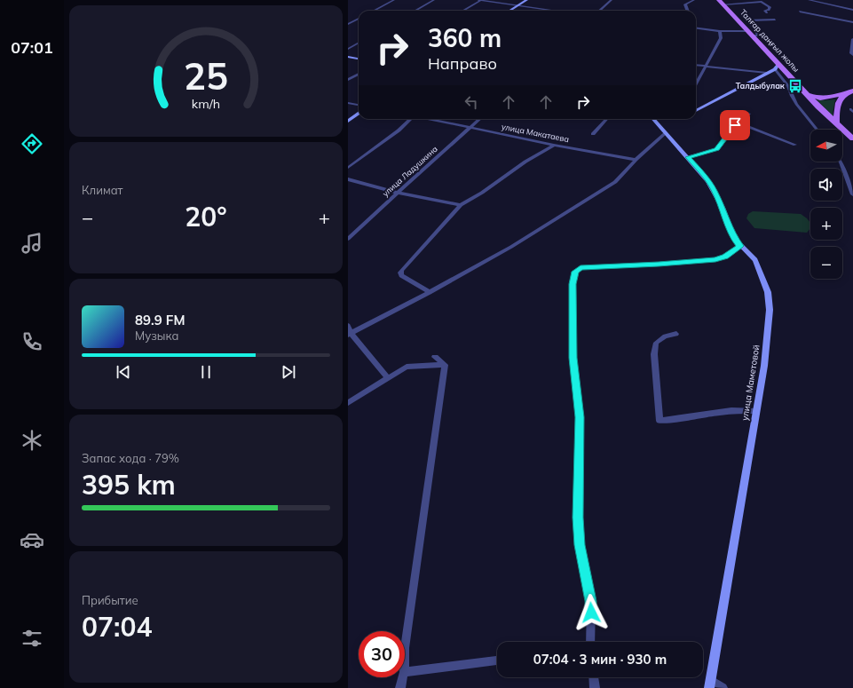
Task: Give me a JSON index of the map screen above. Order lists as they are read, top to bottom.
{
  "streets": {
    "main road": ["Талғар даңғыл жолы"],
    "street": ["улица Макатаева", "улица Ладушкина", "улица Маметовой"]
  },
  "crossings": [
    ["улица Макатаева", "улица Ладушкина"]
  ],
  "places": {
    "bus stop": ["Талдыбулак"]
  },
  "north": "left",
  "page": {
    "tabs": "07:01",
    "turn": ["360 m", "Направо"],
    "map_buttons": ["+", "−"],
    "tile": [
      "Климат",
      ["Запас хода · 79%", "395 km"],
      ["Прибытие", "07:04"]
    ],
    "heat": ["−", "20°", "+"],
    "song": ["89.9 FM", "Музыка"],
    "limit": "30",
    "trip": "07:04 · 3 мин · 930 m",
    "gauge": ["25", "km/h"]
  }
}
